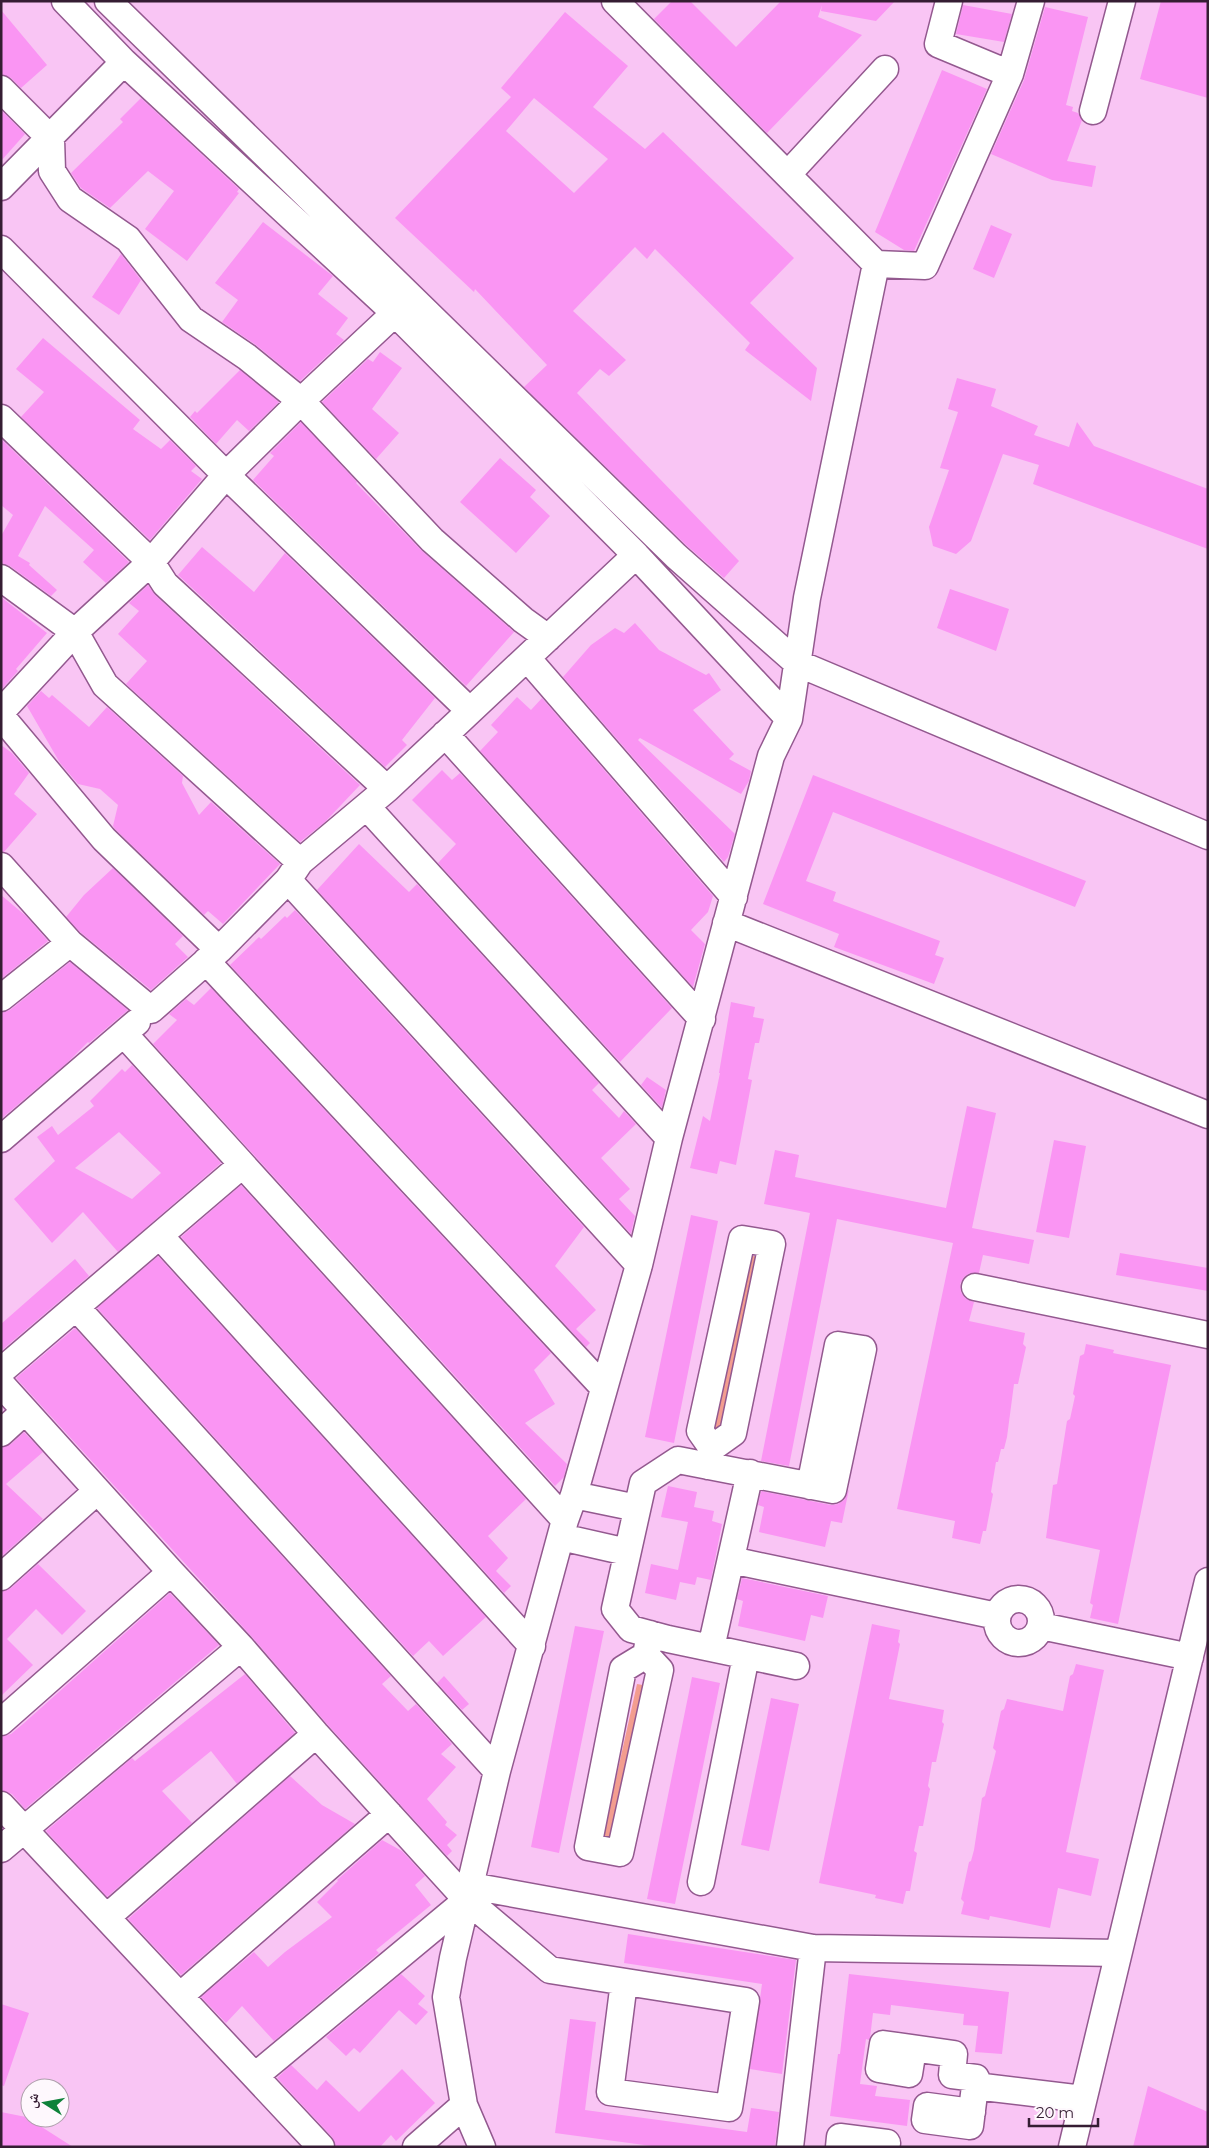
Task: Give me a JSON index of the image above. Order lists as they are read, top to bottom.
{
  "scale_bar": "20 m",
  "north": "left"
}
